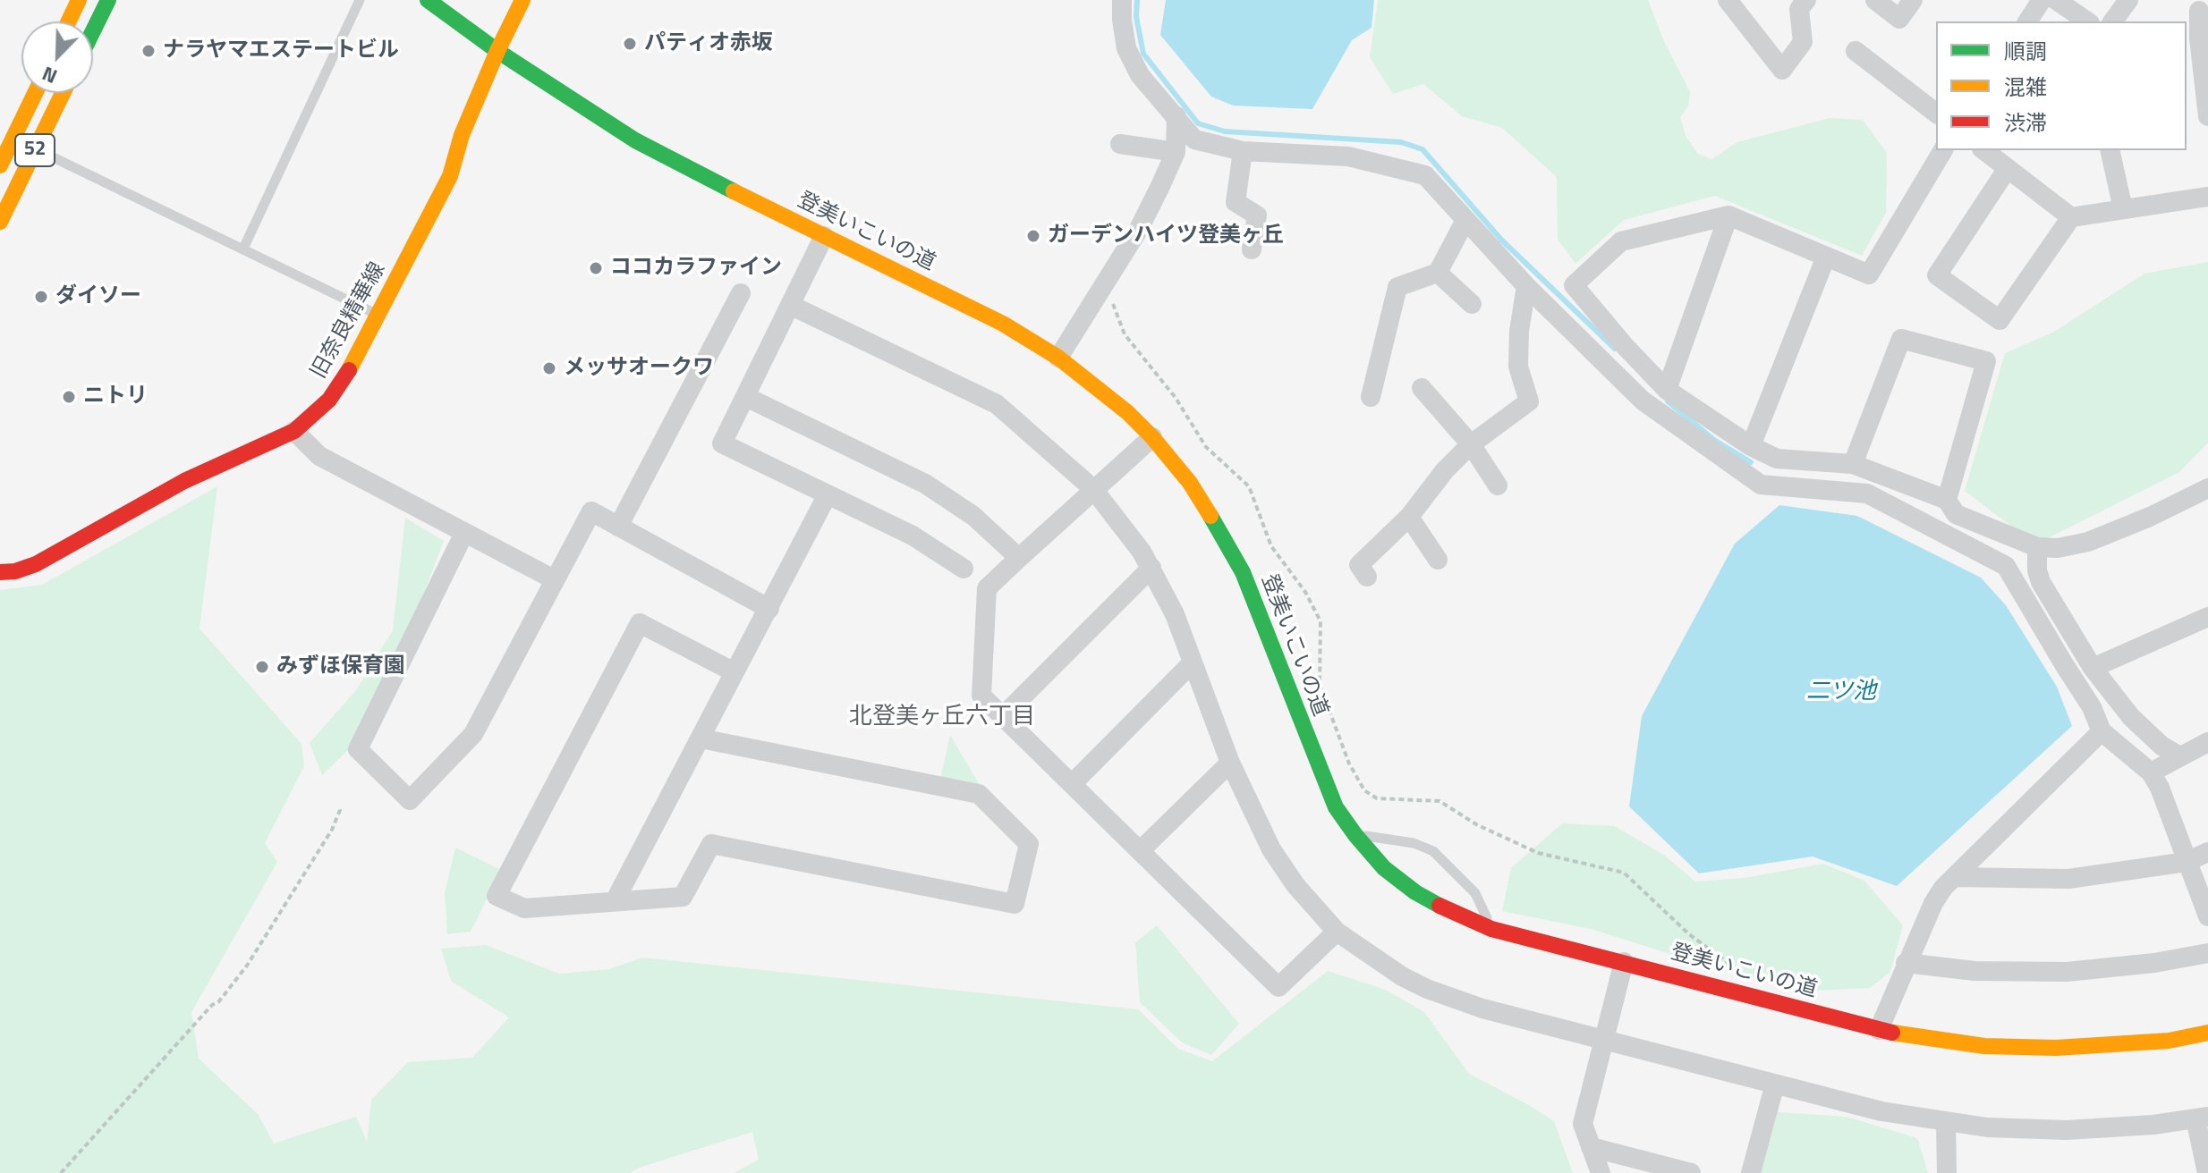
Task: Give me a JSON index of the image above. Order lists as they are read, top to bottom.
{
  "streets": {
    "street": ["52", "登美いこいの道", "旧奈良精華線"]
  },
  "crossings": [
    ["登美いこいの道", "旧奈良精華線"]
  ],
  "districts": ["北登美ヶ丘六丁目"],
  "water": ["二ツ池"],
  "places": [
    "パティオ赤坂",
    "ナラヤマエステートビル",
    "ガーデンハイツ登美ヶ丘",
    "ココカラファイン",
    "ダイソー",
    "メッサオークワ",
    "ニトリ",
    "みずほ保育園"
  ],
  "legend": ["順調", "混雑", "渋滞"],
  "north": "bottom left"
}
